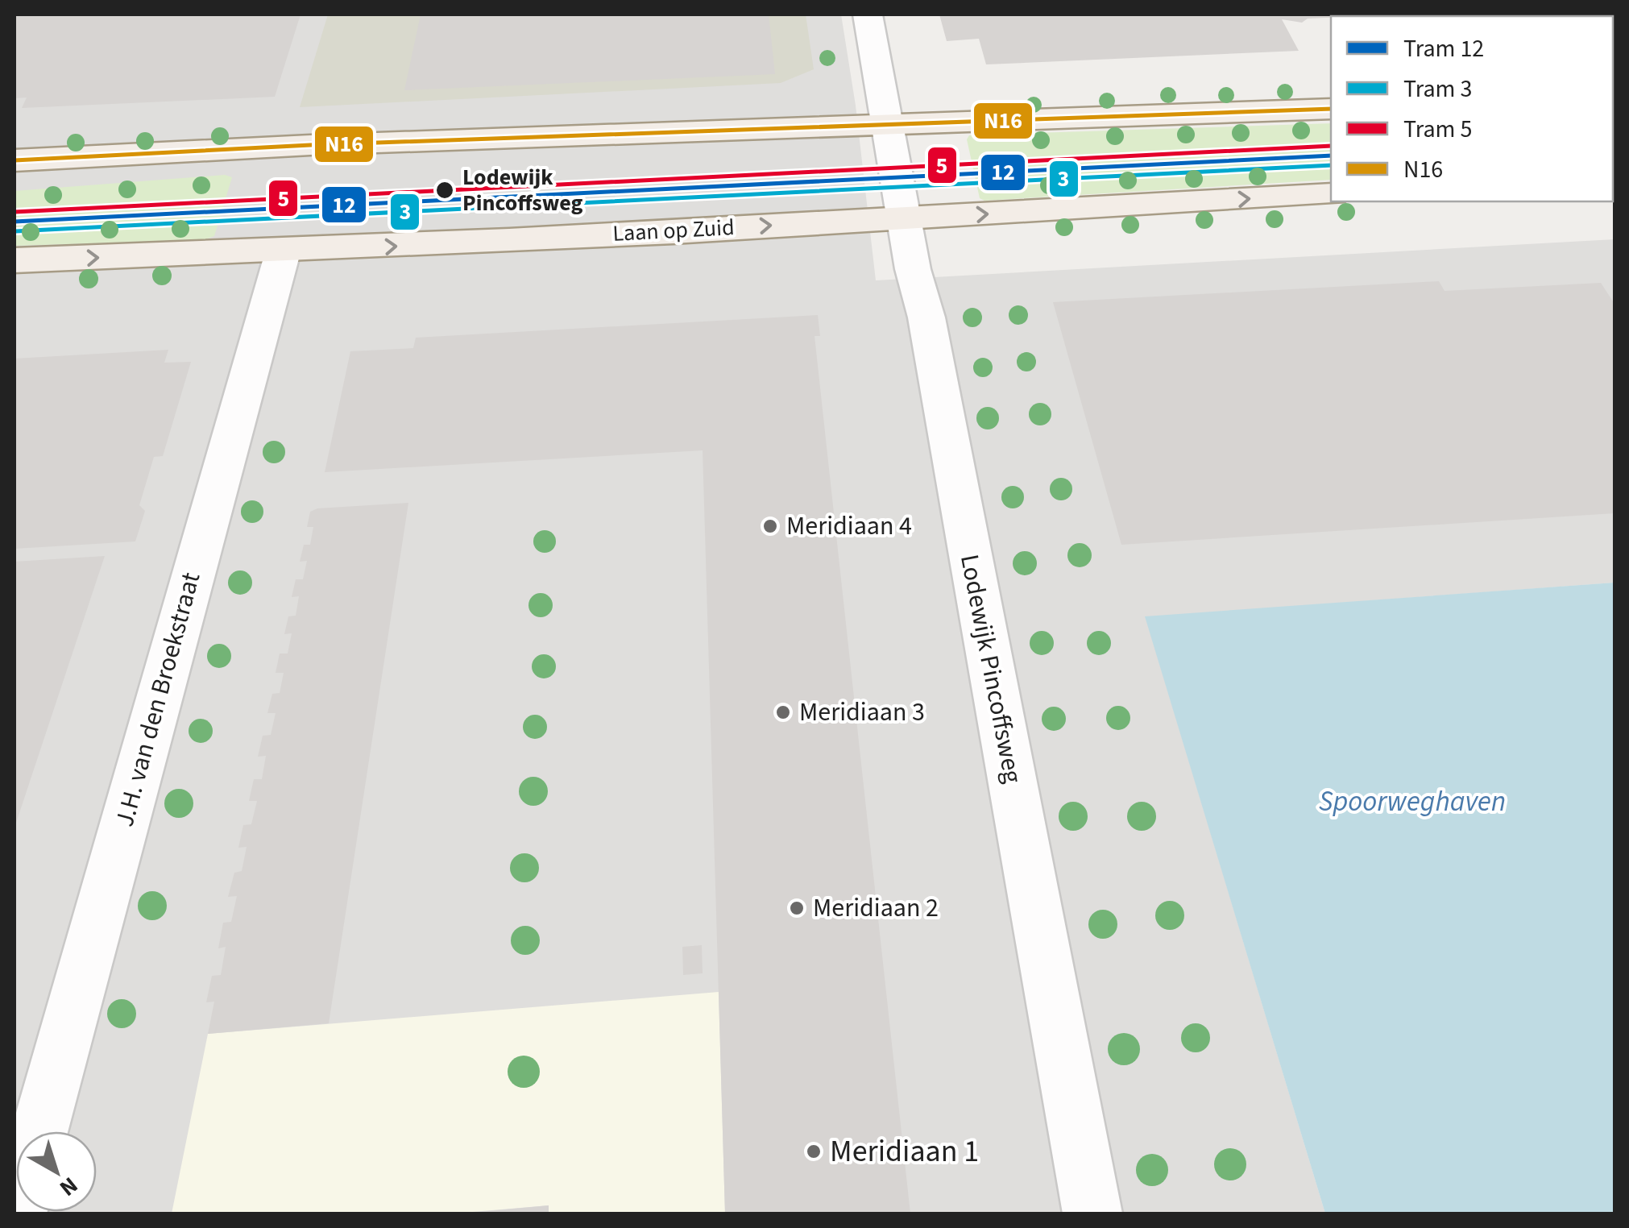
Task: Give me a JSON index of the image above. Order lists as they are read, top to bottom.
{
  "streets": {
    "main road": ["Laan op Zuid"],
    "street": ["Lodewijk Pincoffsweg", "J.H. van den Broekstraat"]
  },
  "crossings": [
    ["Laan op Zuid", "Lodewijk Pincoffsweg"],
    ["Laan op Zuid", "J.H. van den Broekstraat"]
  ],
  "water": ["Spoorweghaven"],
  "places": [
    "Lodewijk Pincoffsweg",
    "Meridiaan 4",
    "Meridiaan 3",
    "Meridiaan 2",
    "Meridiaan 1"
  ],
  "lines": [
    "transit line N16",
    "tram line 5",
    "tram line 12",
    "tram line 3"
  ],
  "legend": [
    "Tram 12",
    "Tram 3",
    "Tram 5",
    "N16"
  ],
  "north": "bottom right"
}
